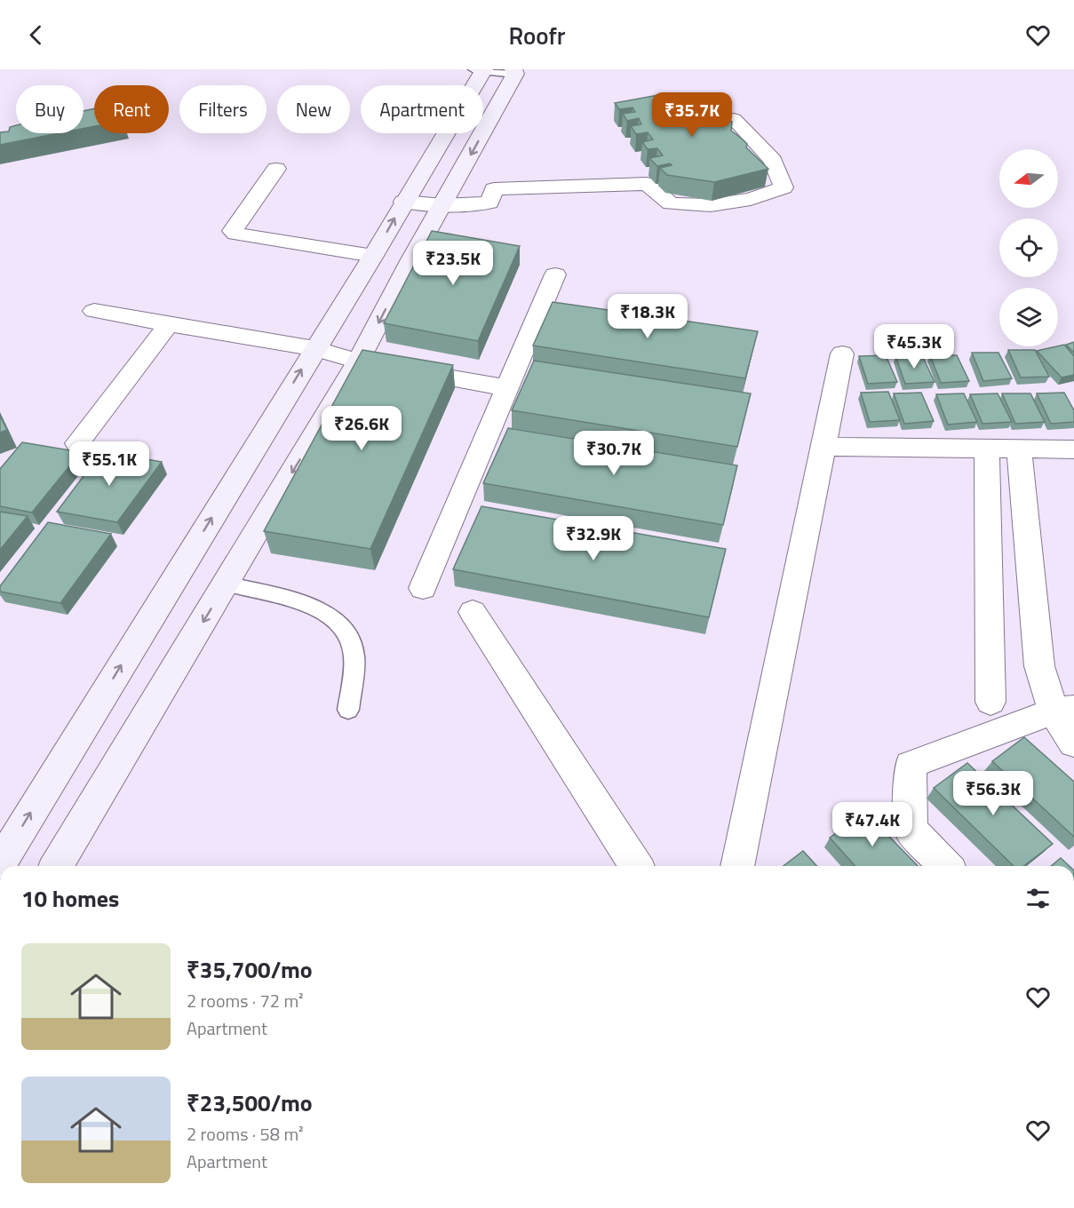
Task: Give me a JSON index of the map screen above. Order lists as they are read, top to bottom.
{
  "north": "left",
  "page": {
    "header": "Roofr",
    "chip": [
      "Buy",
      "Rent",
      "Filters",
      "New",
      "Apartment"
    ],
    "price": [
      "₹35.7K",
      "₹23.5K",
      "₹18.3K",
      "₹45.3K",
      "₹26.6K",
      "₹30.7K",
      "₹55.1K",
      "₹32.9K",
      "₹56.3K",
      "₹47.4K"
    ],
    "heading": "10 homes",
    "list": [
      {
        "name": "₹35,700/mo",
        "note": "2 rooms · 72 m² · Apartment"
      },
      {
        "name": "₹23,500/mo",
        "note": "2 rooms · 58 m² · Apartment"
      }
    ]
  }
}
